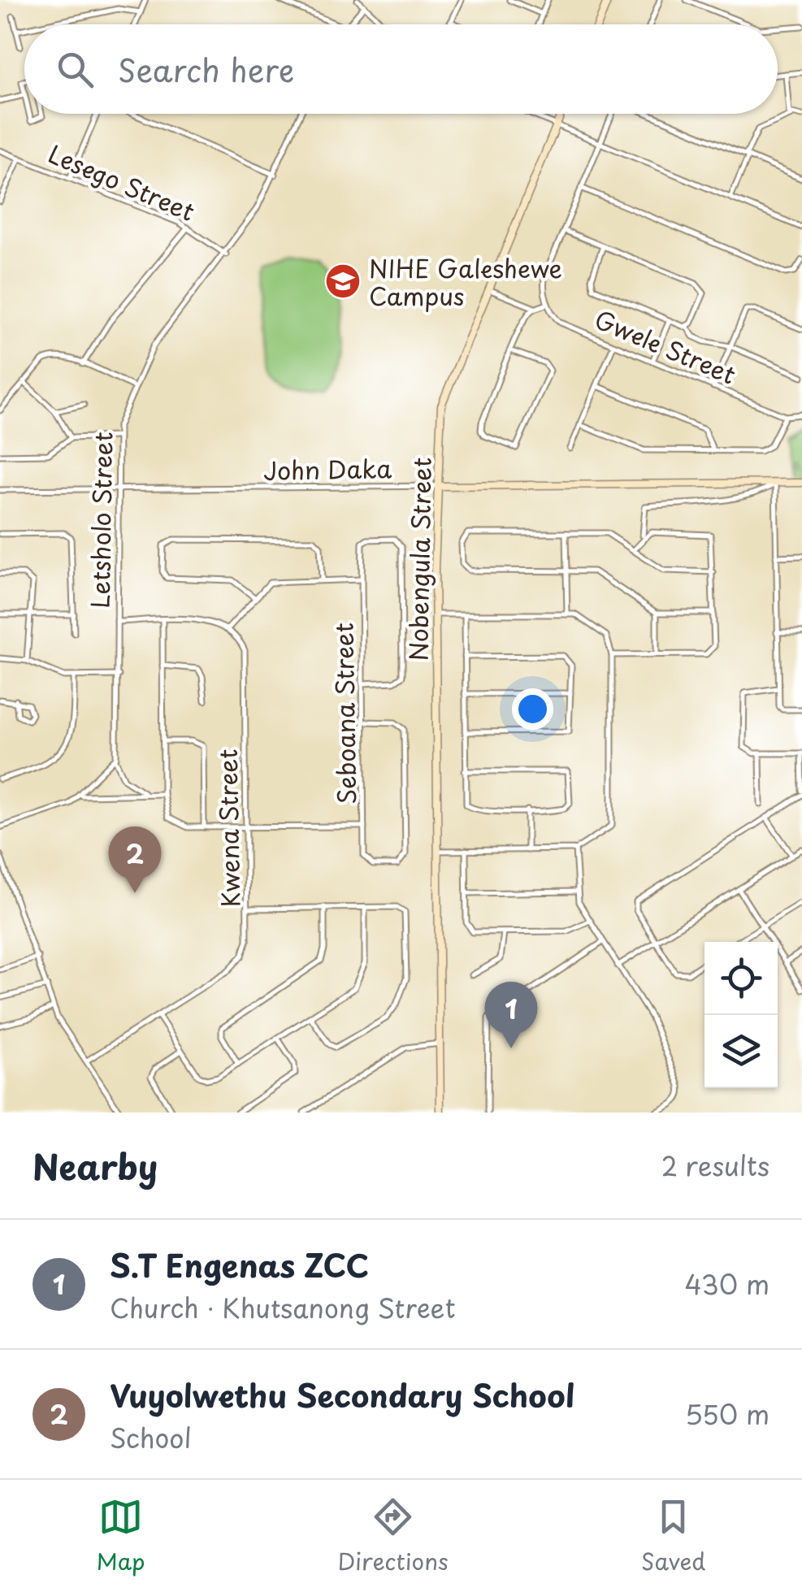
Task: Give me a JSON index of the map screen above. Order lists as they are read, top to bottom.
{
  "streets": {
    "street": [
      "Lesego Street",
      "Gwele Street",
      "John Daka",
      "Letsholo Street",
      "Nobengula Street",
      "Seboana Street",
      "Kwena Street"
    ]
  },
  "crossings": [
    ["Lesego Street", "Letsholo Street"],
    ["John Daka", "Letsholo Street"],
    ["John Daka", "Nobengula Street"],
    ["Seboana Street", "Kwena Street"]
  ],
  "places": {
    "school or university": ["NIHE Galeshewe Campus"]
  },
  "page": {
    "search": "Search here",
    "pins": ["2", "1"],
    "heading": ["Nearby", "2 results"],
    "list": [
      {
        "mark": "1",
        "name": "S.T Engenas ZCC",
        "note": "Church · Khutsanong Street",
        "value": "430 m"
      },
      {
        "mark": "2",
        "name": "Vuyolwethu Secondary School",
        "note": "School",
        "value": "550 m"
      }
    ],
    "nav": ["Map", "Directions", "Saved"]
  }
}
